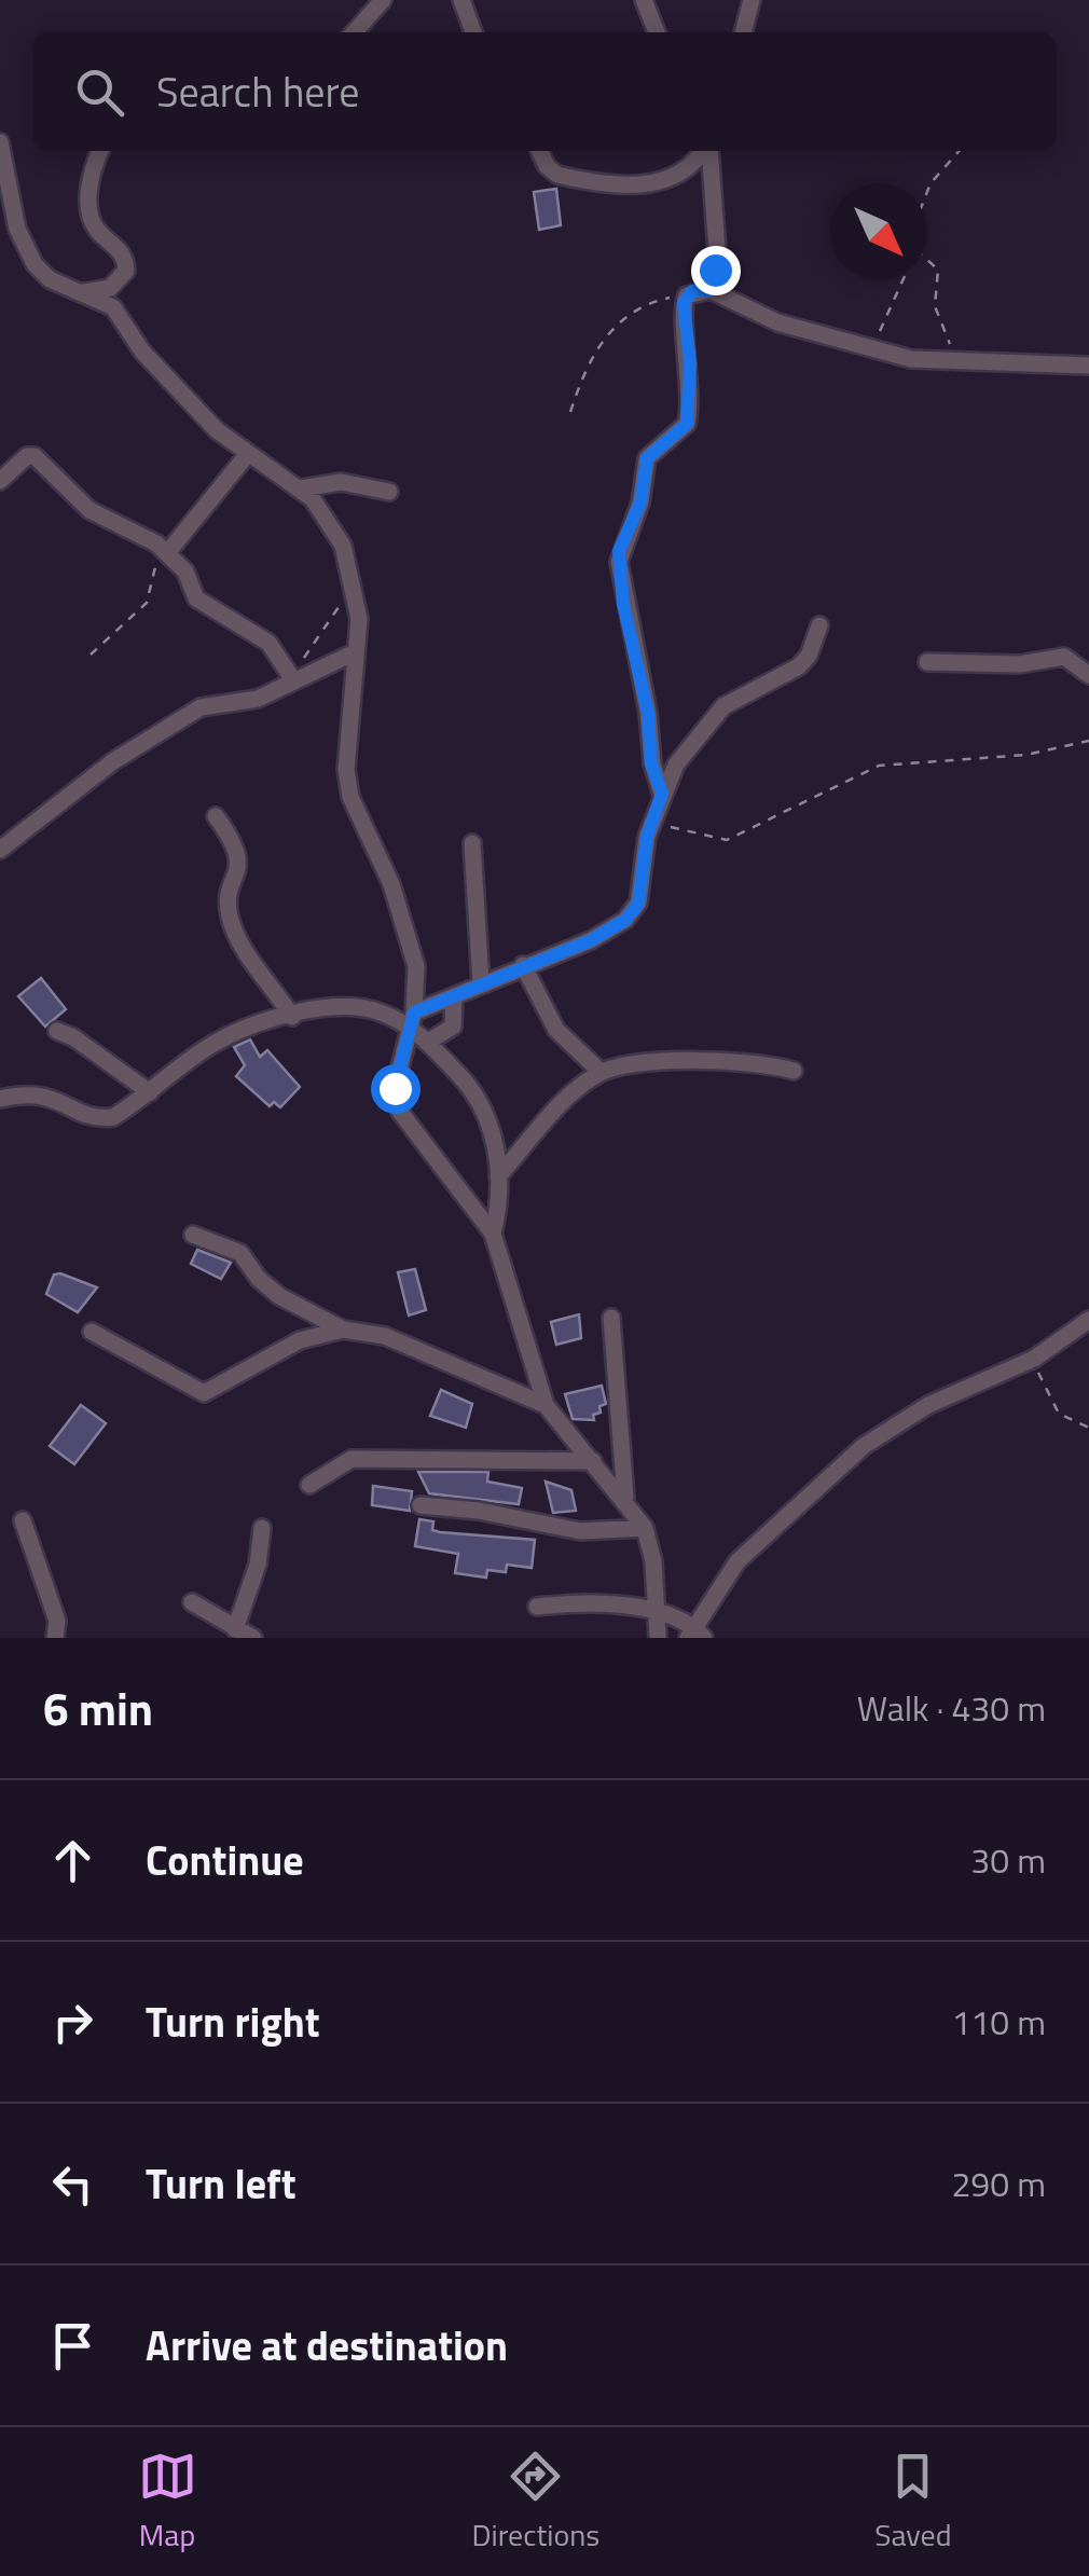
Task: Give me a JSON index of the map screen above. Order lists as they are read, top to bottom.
{
  "north": "bottom right",
  "page": {
    "search": "Search here",
    "heading": ["6 min", "Walk · 430 m"],
    "list": [
      ["Continue", "30 m"],
      ["Turn right", "110 m"],
      ["Turn left", "290 m"],
      "Arrive at destination"
    ],
    "nav": ["Map", "Directions", "Saved"]
  }
}
